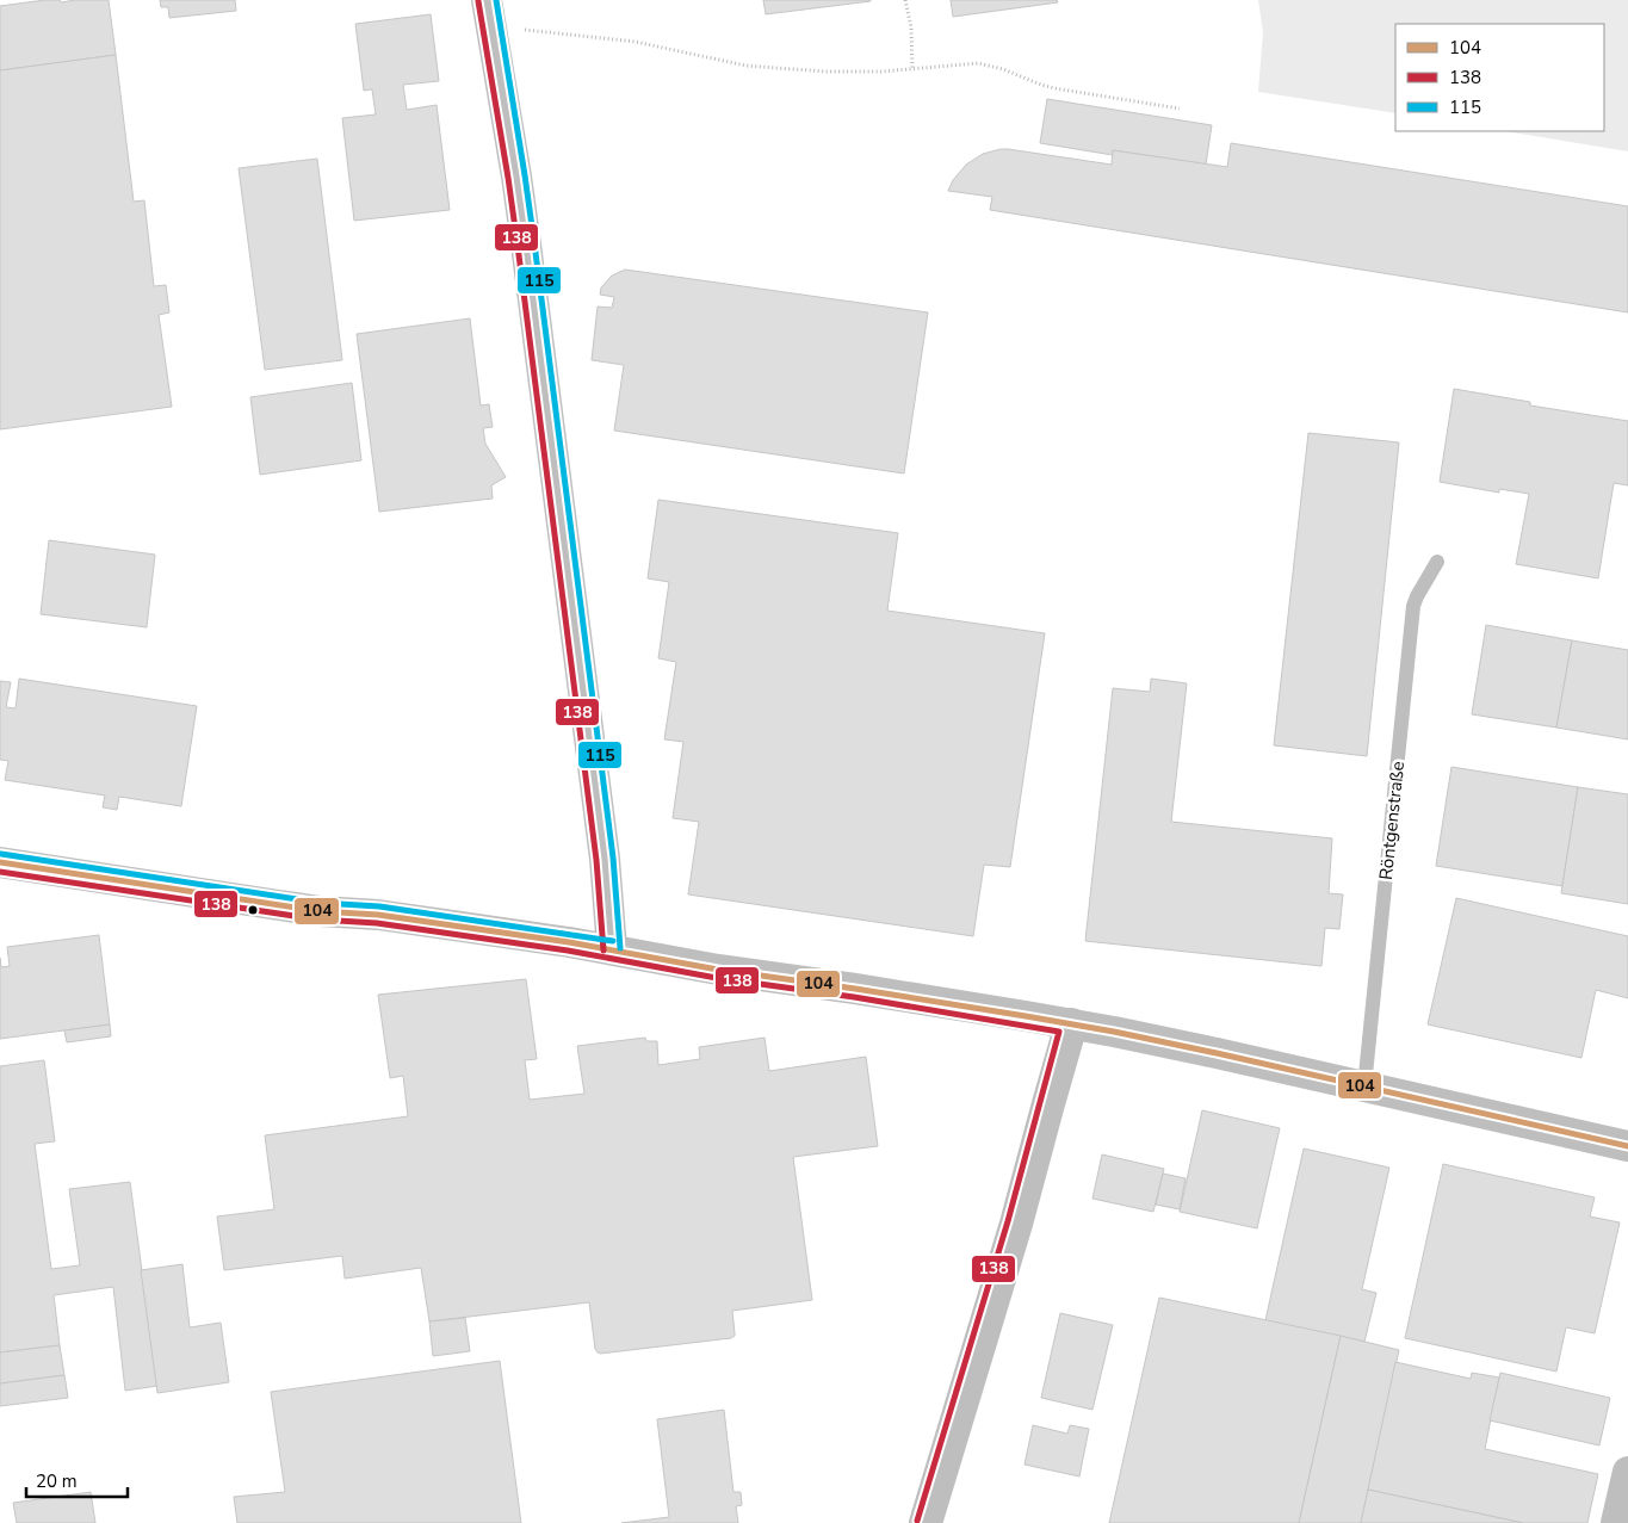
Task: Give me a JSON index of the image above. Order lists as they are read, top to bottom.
{
  "streets": {
    "lane": ["Röntgenstraße"]
  },
  "lines": ["transit line 115", "transit line 138", "transit line 104"],
  "legend": ["104", "138", "115"],
  "scale_bar": "20 m"
}
